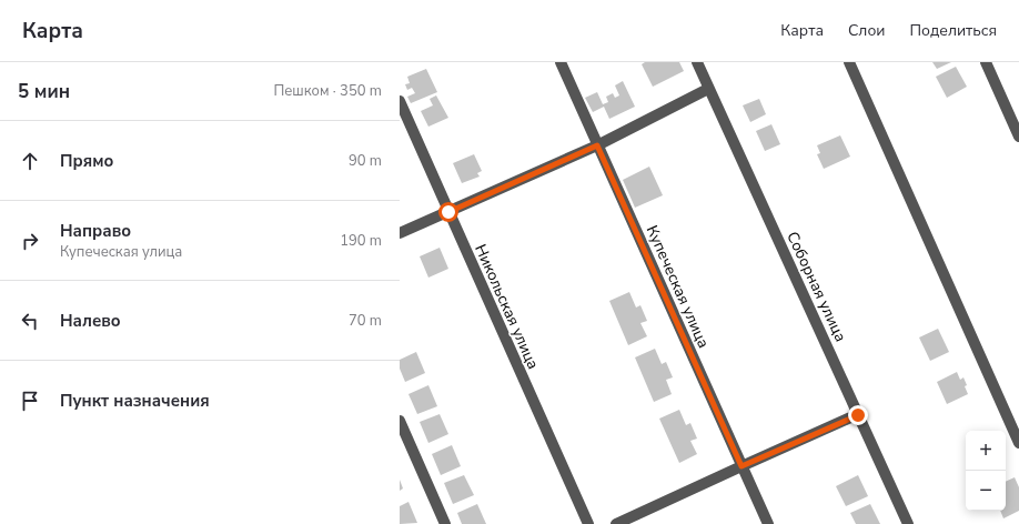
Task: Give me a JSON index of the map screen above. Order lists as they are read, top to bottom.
{
  "streets": {
    "street": ["Купеческая улица", "Соборная улица", "Никольская улица"]
  },
  "page": {
    "header": "Карта",
    "nav": ["Карта", "Слои", "Поделиться"],
    "heading": ["5 мин", "Пешком · 350 m"],
    "list": [
      ["Прямо", "90 m"],
      ["Направо", "Купеческая улица", "190 m"],
      ["Налево", "70 m"],
      "Пункт назначения"
    ],
    "map_buttons": ["+", "−"]
  }
}
